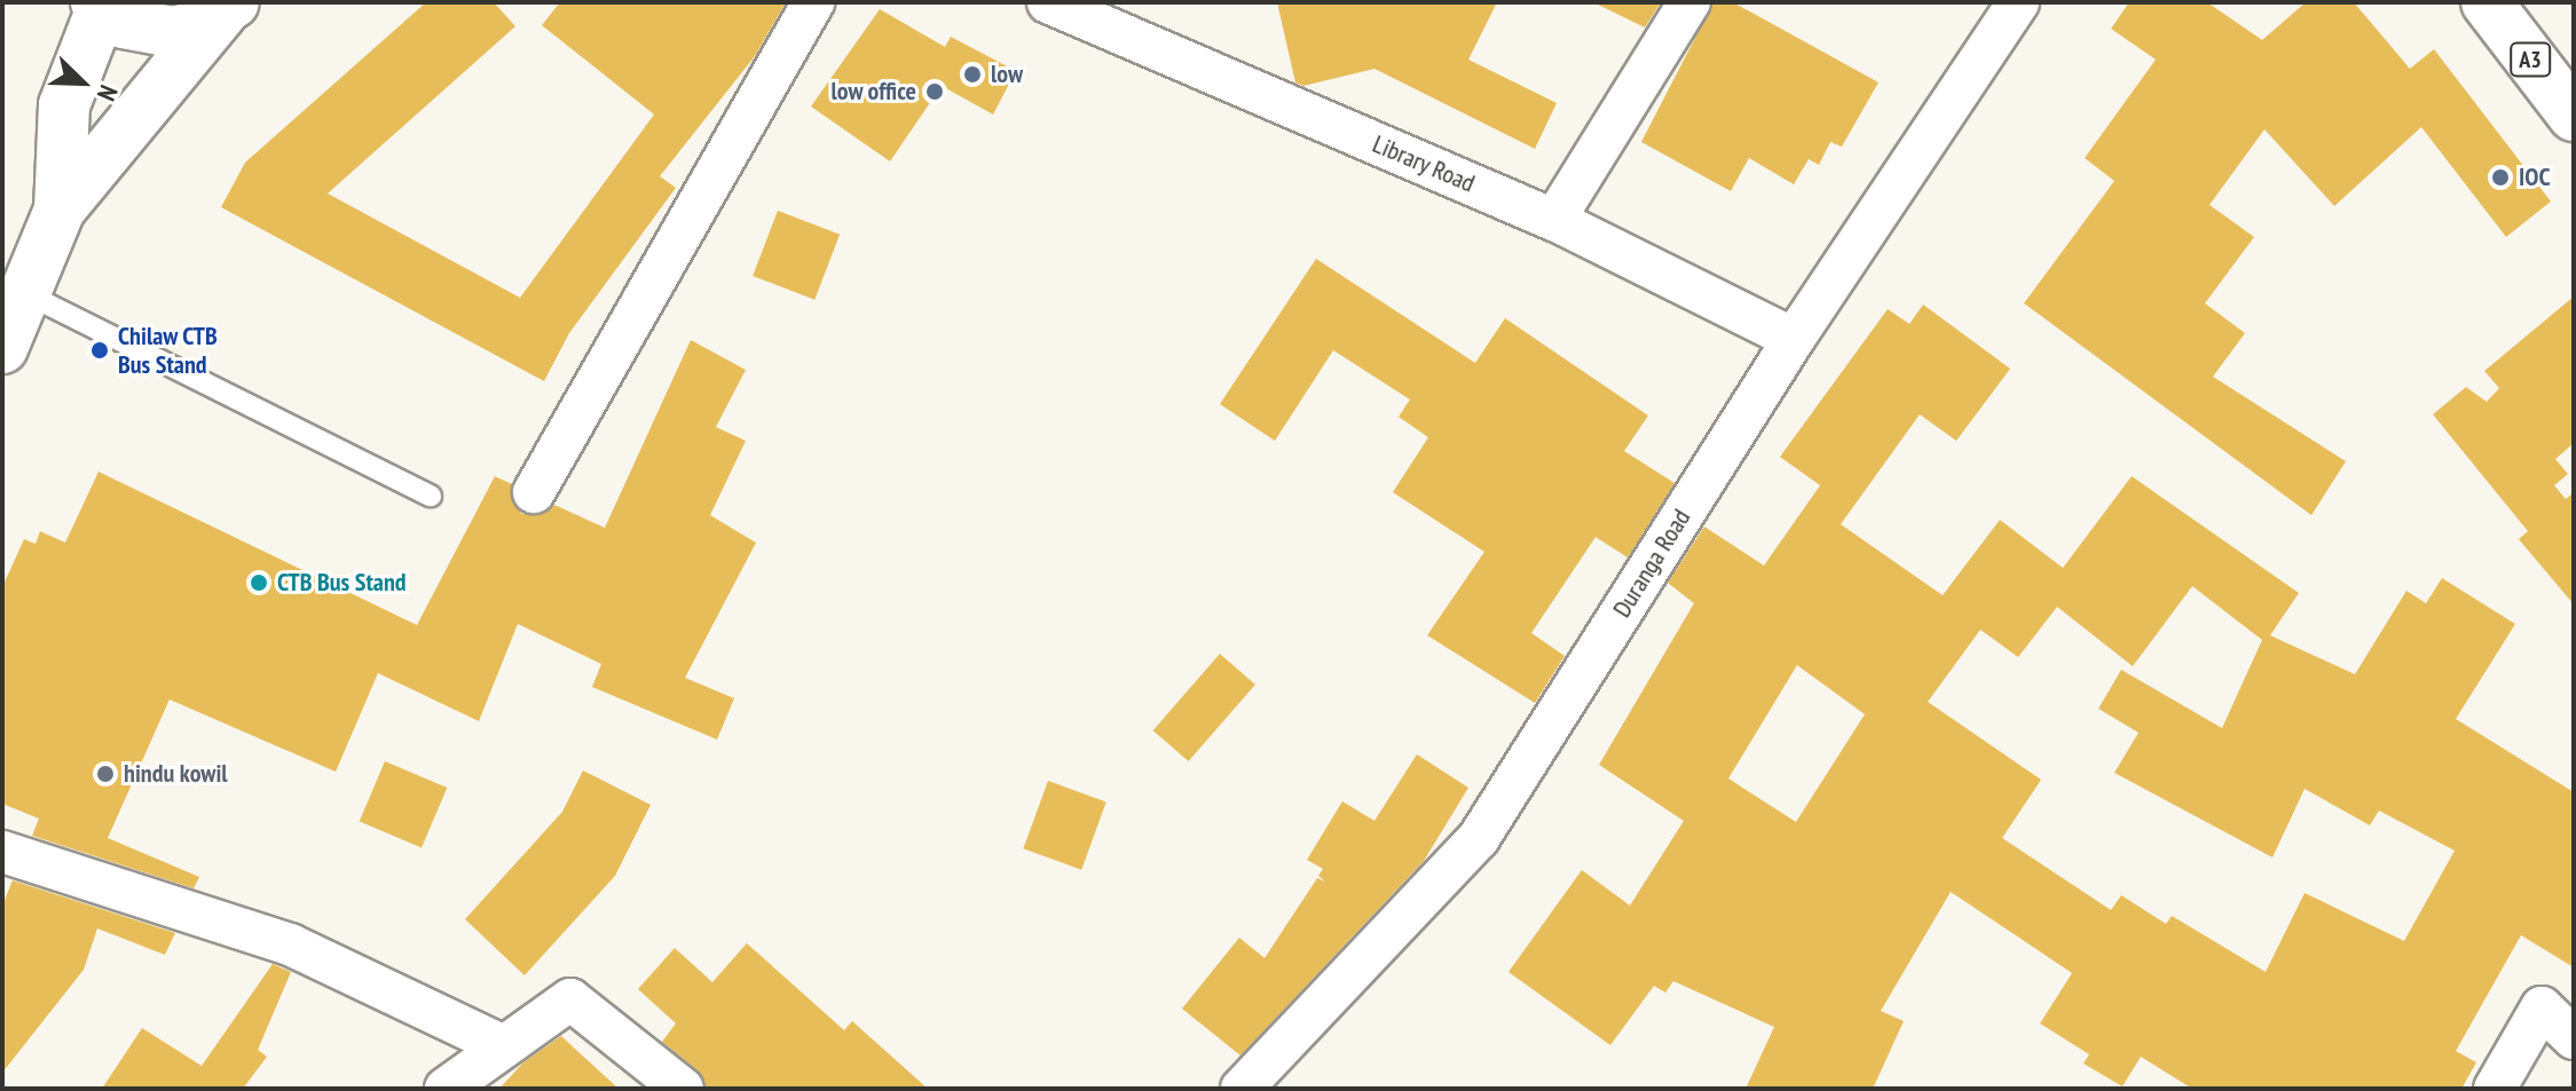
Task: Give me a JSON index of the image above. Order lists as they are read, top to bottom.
{
  "streets": {
    "main road": ["A3"],
    "street": ["Library Road", "Duranga Road"]
  },
  "crossings": [
    ["Library Road", "Duranga Road"]
  ],
  "places": [
    "low",
    "low office",
    "IOC",
    "Chilaw CTB Bus Stand",
    "CTB Bus Stand",
    "hindu kowil"
  ],
  "north": "bottom right"
}
